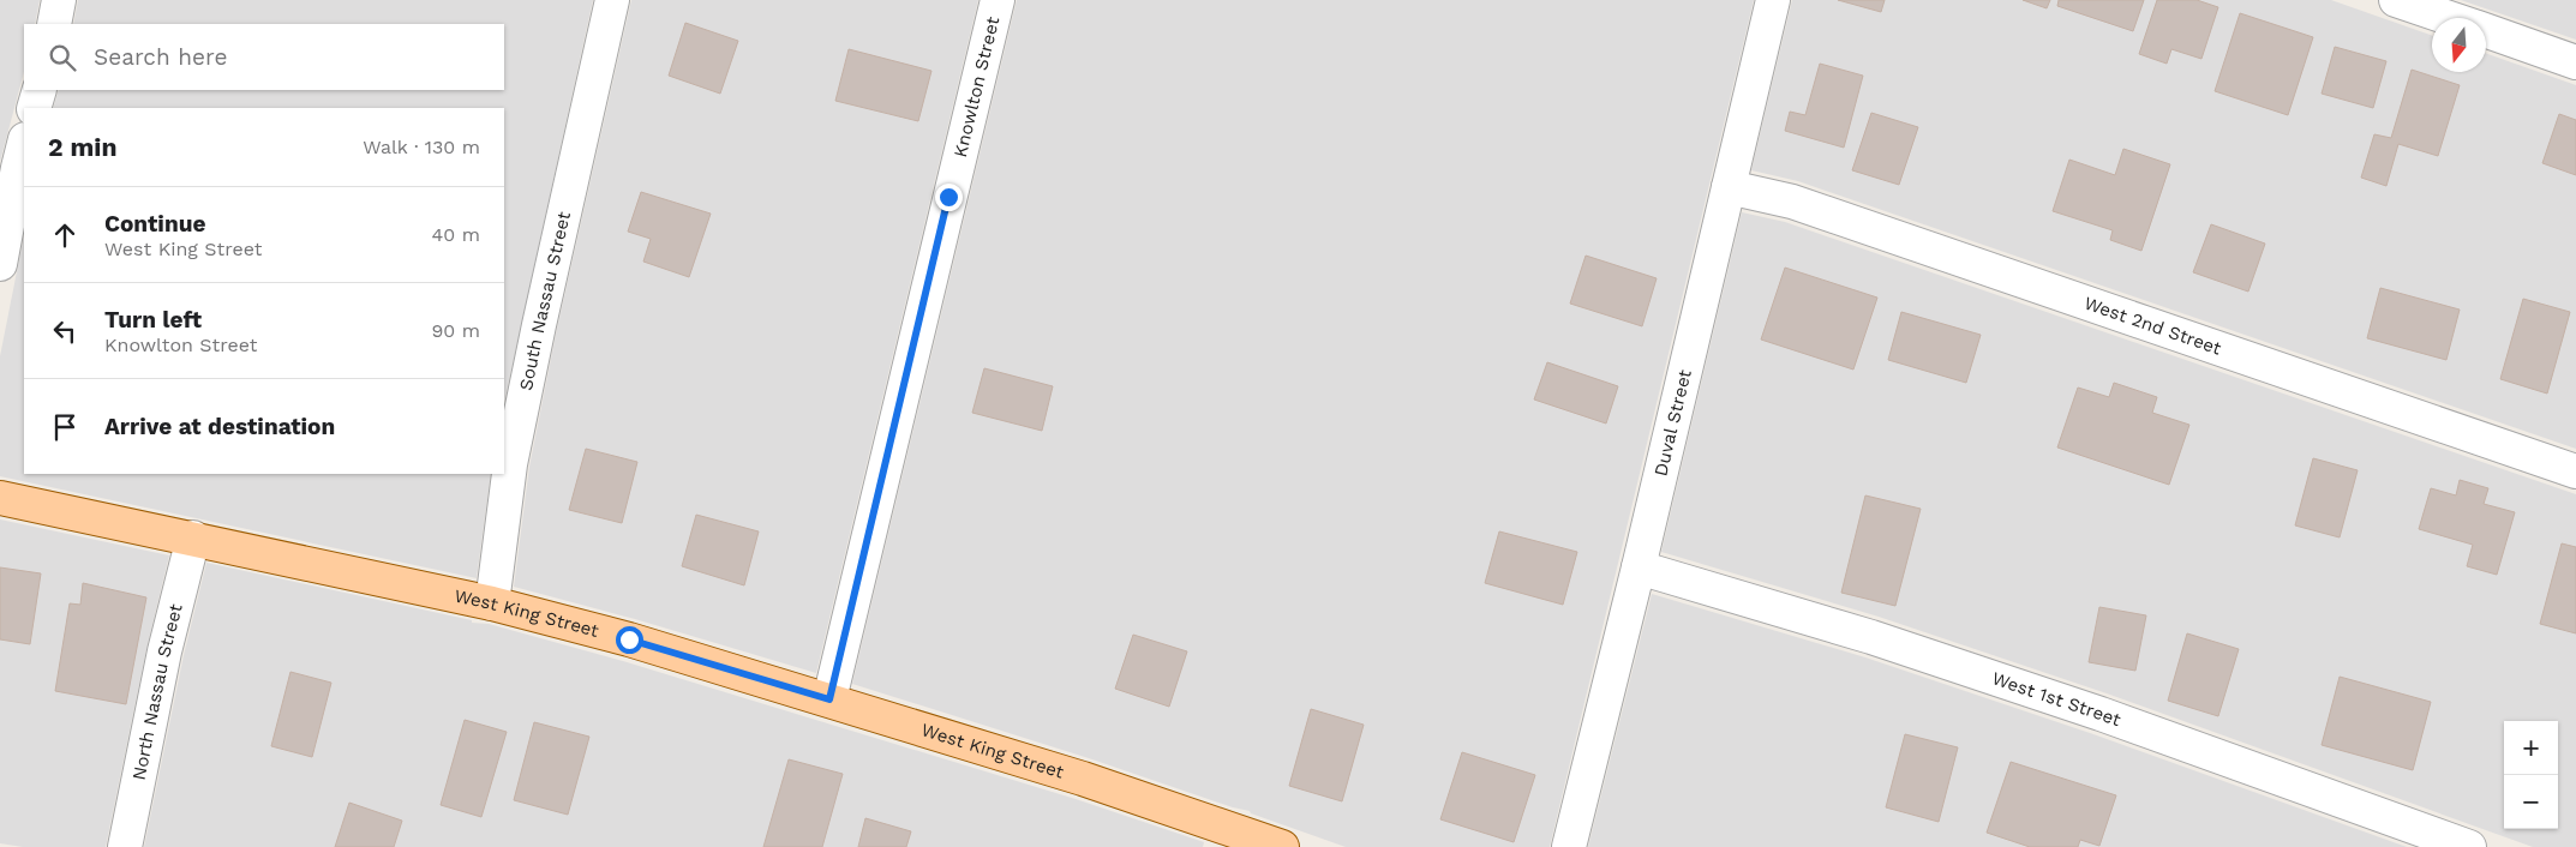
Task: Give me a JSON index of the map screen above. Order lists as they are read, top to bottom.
{
  "streets": {
    "main road": ["West King Street"],
    "street": [
      "Knowlton Street",
      "South Nassau Street",
      "West 2nd Street",
      "Duval Street",
      "North Nassau Street",
      "West 1st Street"
    ]
  },
  "crossings": [
    ["Knowlton Street", "West King Street"],
    ["South Nassau Street", "West King Street"],
    ["West 2nd Street", "Duval Street"],
    ["Duval Street", "West 1st Street"],
    ["West King Street", "North Nassau Street"]
  ],
  "north": "bottom",
  "page": {
    "search": "Search here",
    "heading": ["2 min", "Walk · 130 m"],
    "list": [
      ["Continue", "West King Street", "40 m"],
      ["Turn left", "Knowlton Street", "90 m"],
      "Arrive at destination"
    ],
    "map_buttons": ["+", "−"]
  }
}
